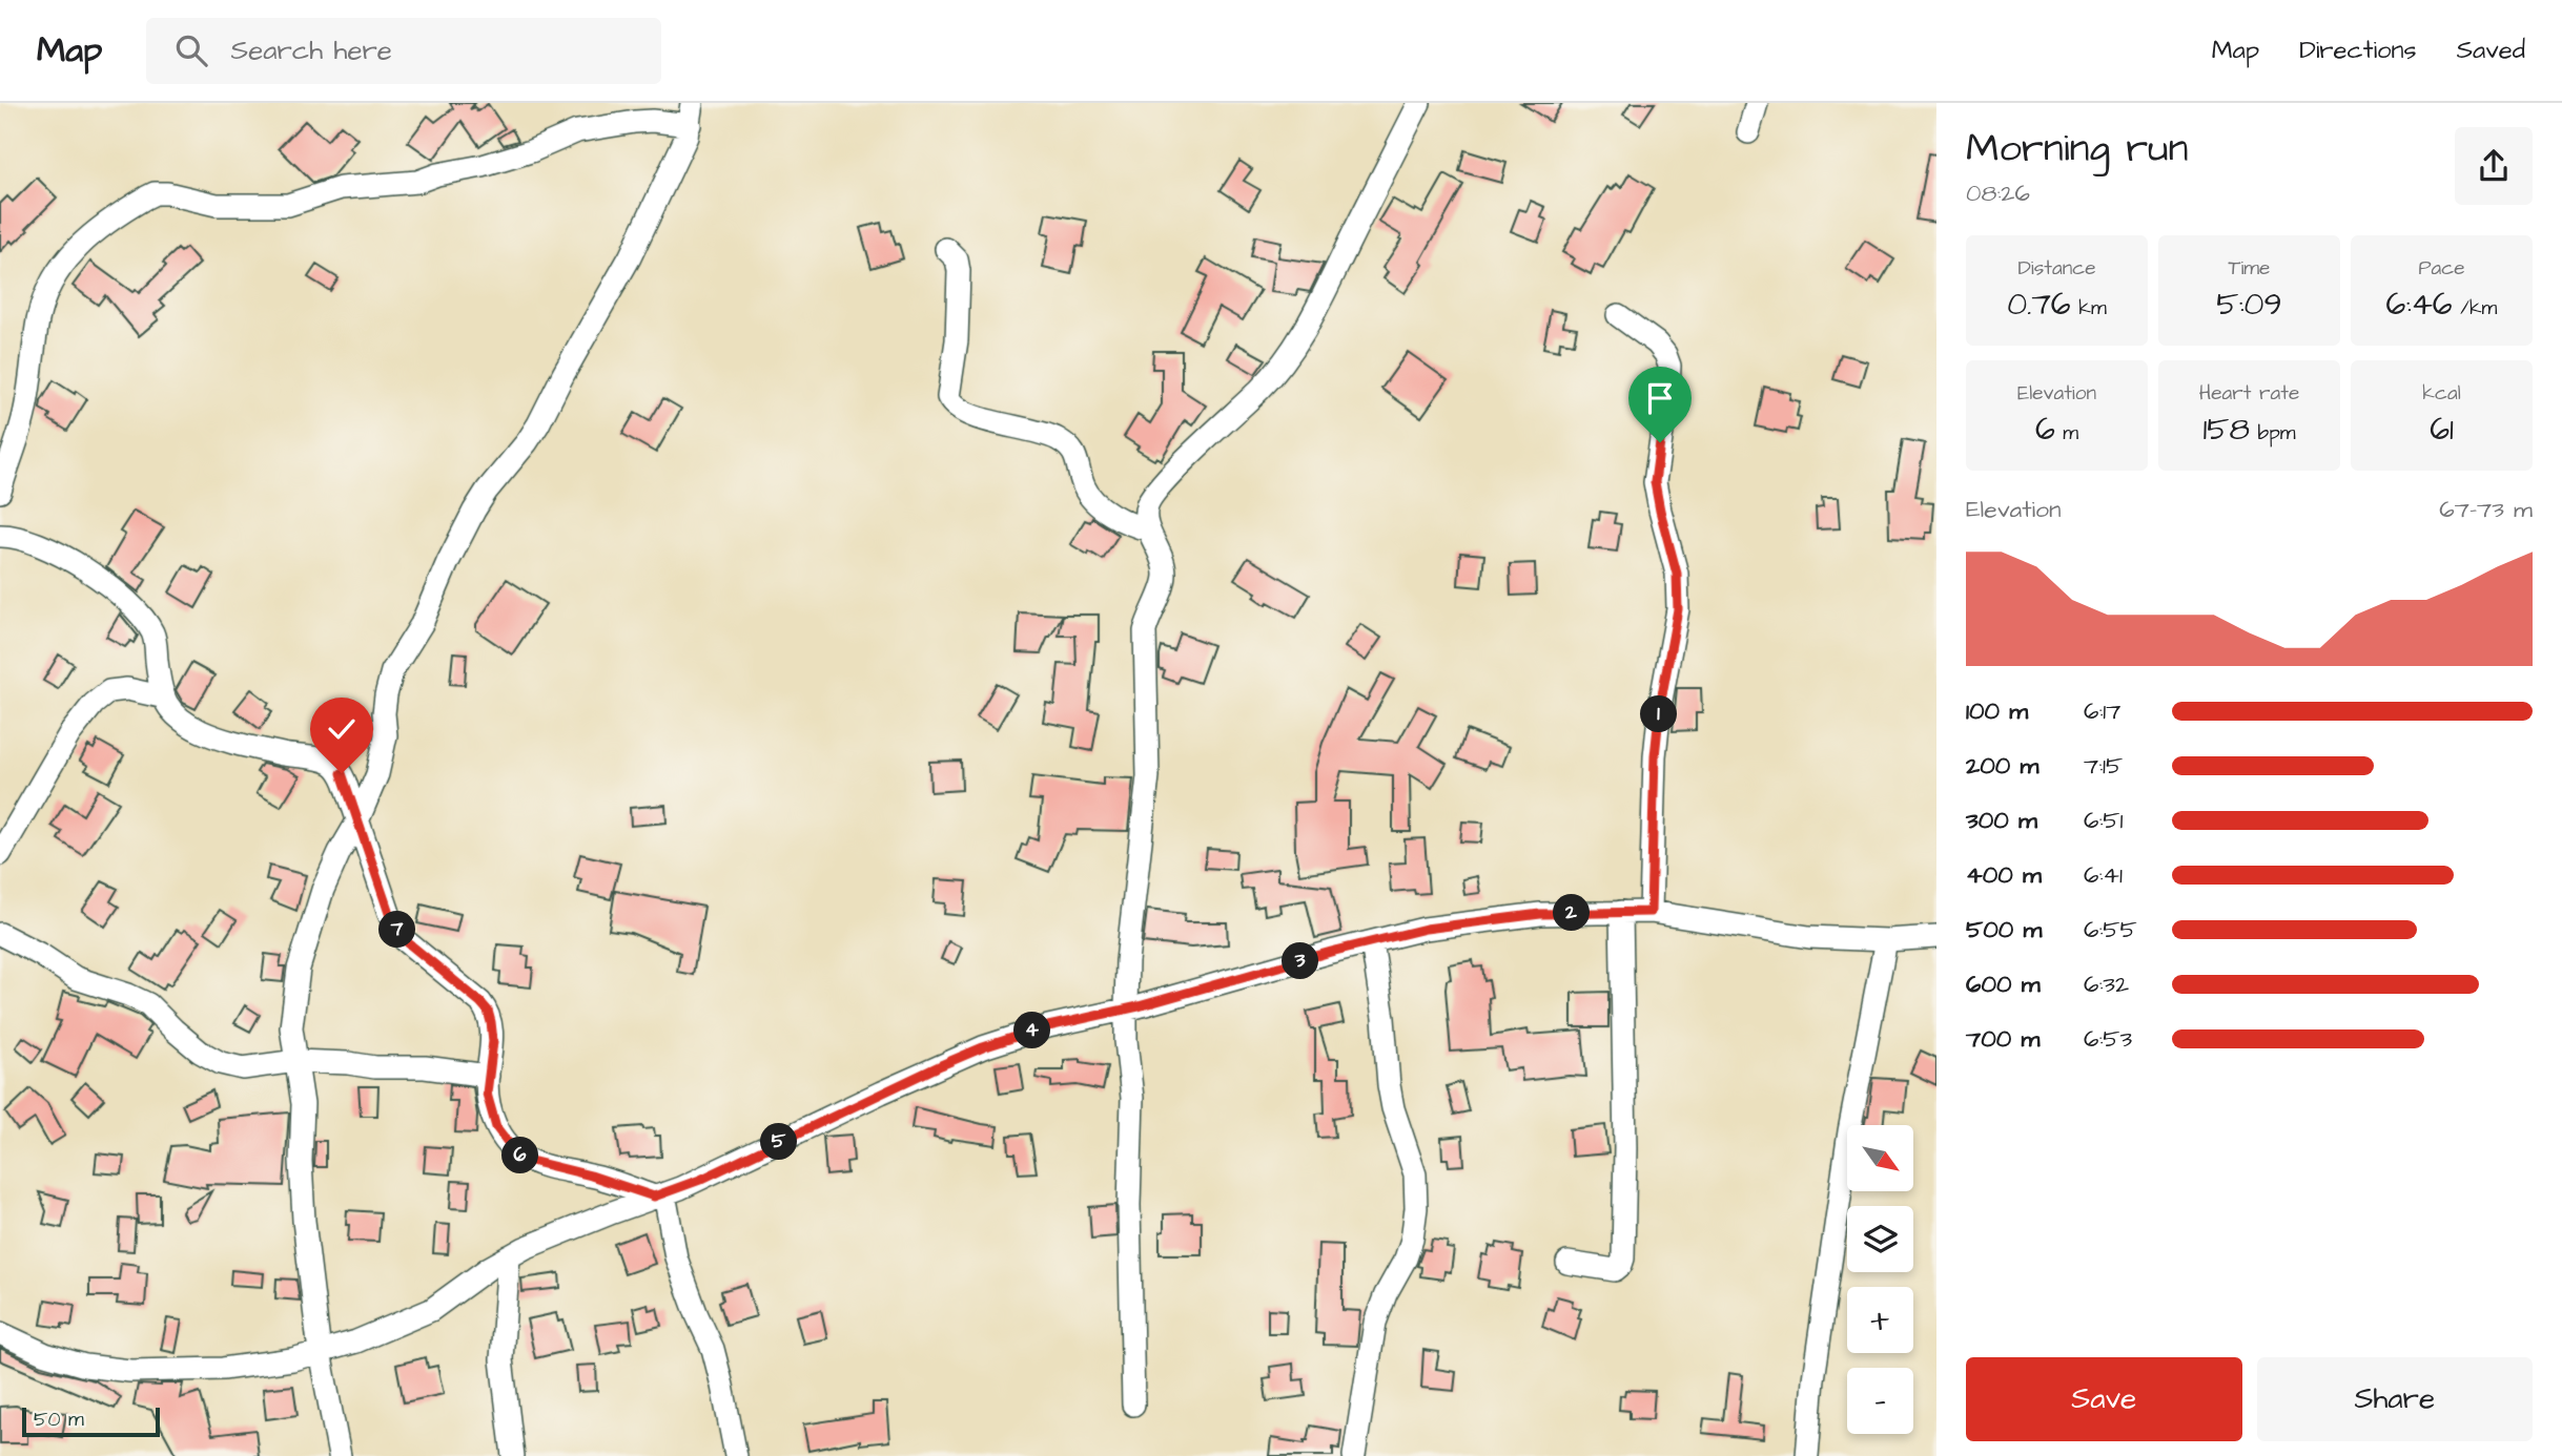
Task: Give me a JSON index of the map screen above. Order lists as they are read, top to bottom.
{
  "scale_bar": "50 m",
  "north": "bottom right",
  "page": {
    "header": "Map",
    "search": "Search here",
    "nav": ["Map", "Directions", "Saved"],
    "heading": ["Morning run", "08:26"],
    "stats": [
      ["Distance", "0.76 km"],
      ["Time", "5:09"],
      ["Pace", "6:46 /km"],
      ["Elevation", "6 m"],
      ["Heart rate", "158 bpm"],
      ["kcal", "61"]
    ],
    "chart": ["Elevation", "67–73 m"],
    "list": [
      {
        "name": "100 m",
        "note": "6:17"
      },
      {
        "name": "200 m",
        "note": "7:15"
      },
      {
        "name": "300 m",
        "note": "6:51"
      },
      {
        "name": "400 m",
        "note": "6:41"
      },
      {
        "name": "500 m",
        "note": "6:55"
      },
      {
        "name": "600 m",
        "note": "6:32"
      },
      {
        "name": "700 m",
        "note": "6:53"
      }
    ],
    "pins": [
      "1",
      "2",
      "7",
      "3",
      "4",
      "5",
      "6"
    ],
    "map_buttons": ["+", "−"],
    "buttons": ["Save", "Share"],
    "scale": "50 m"
  }
}
